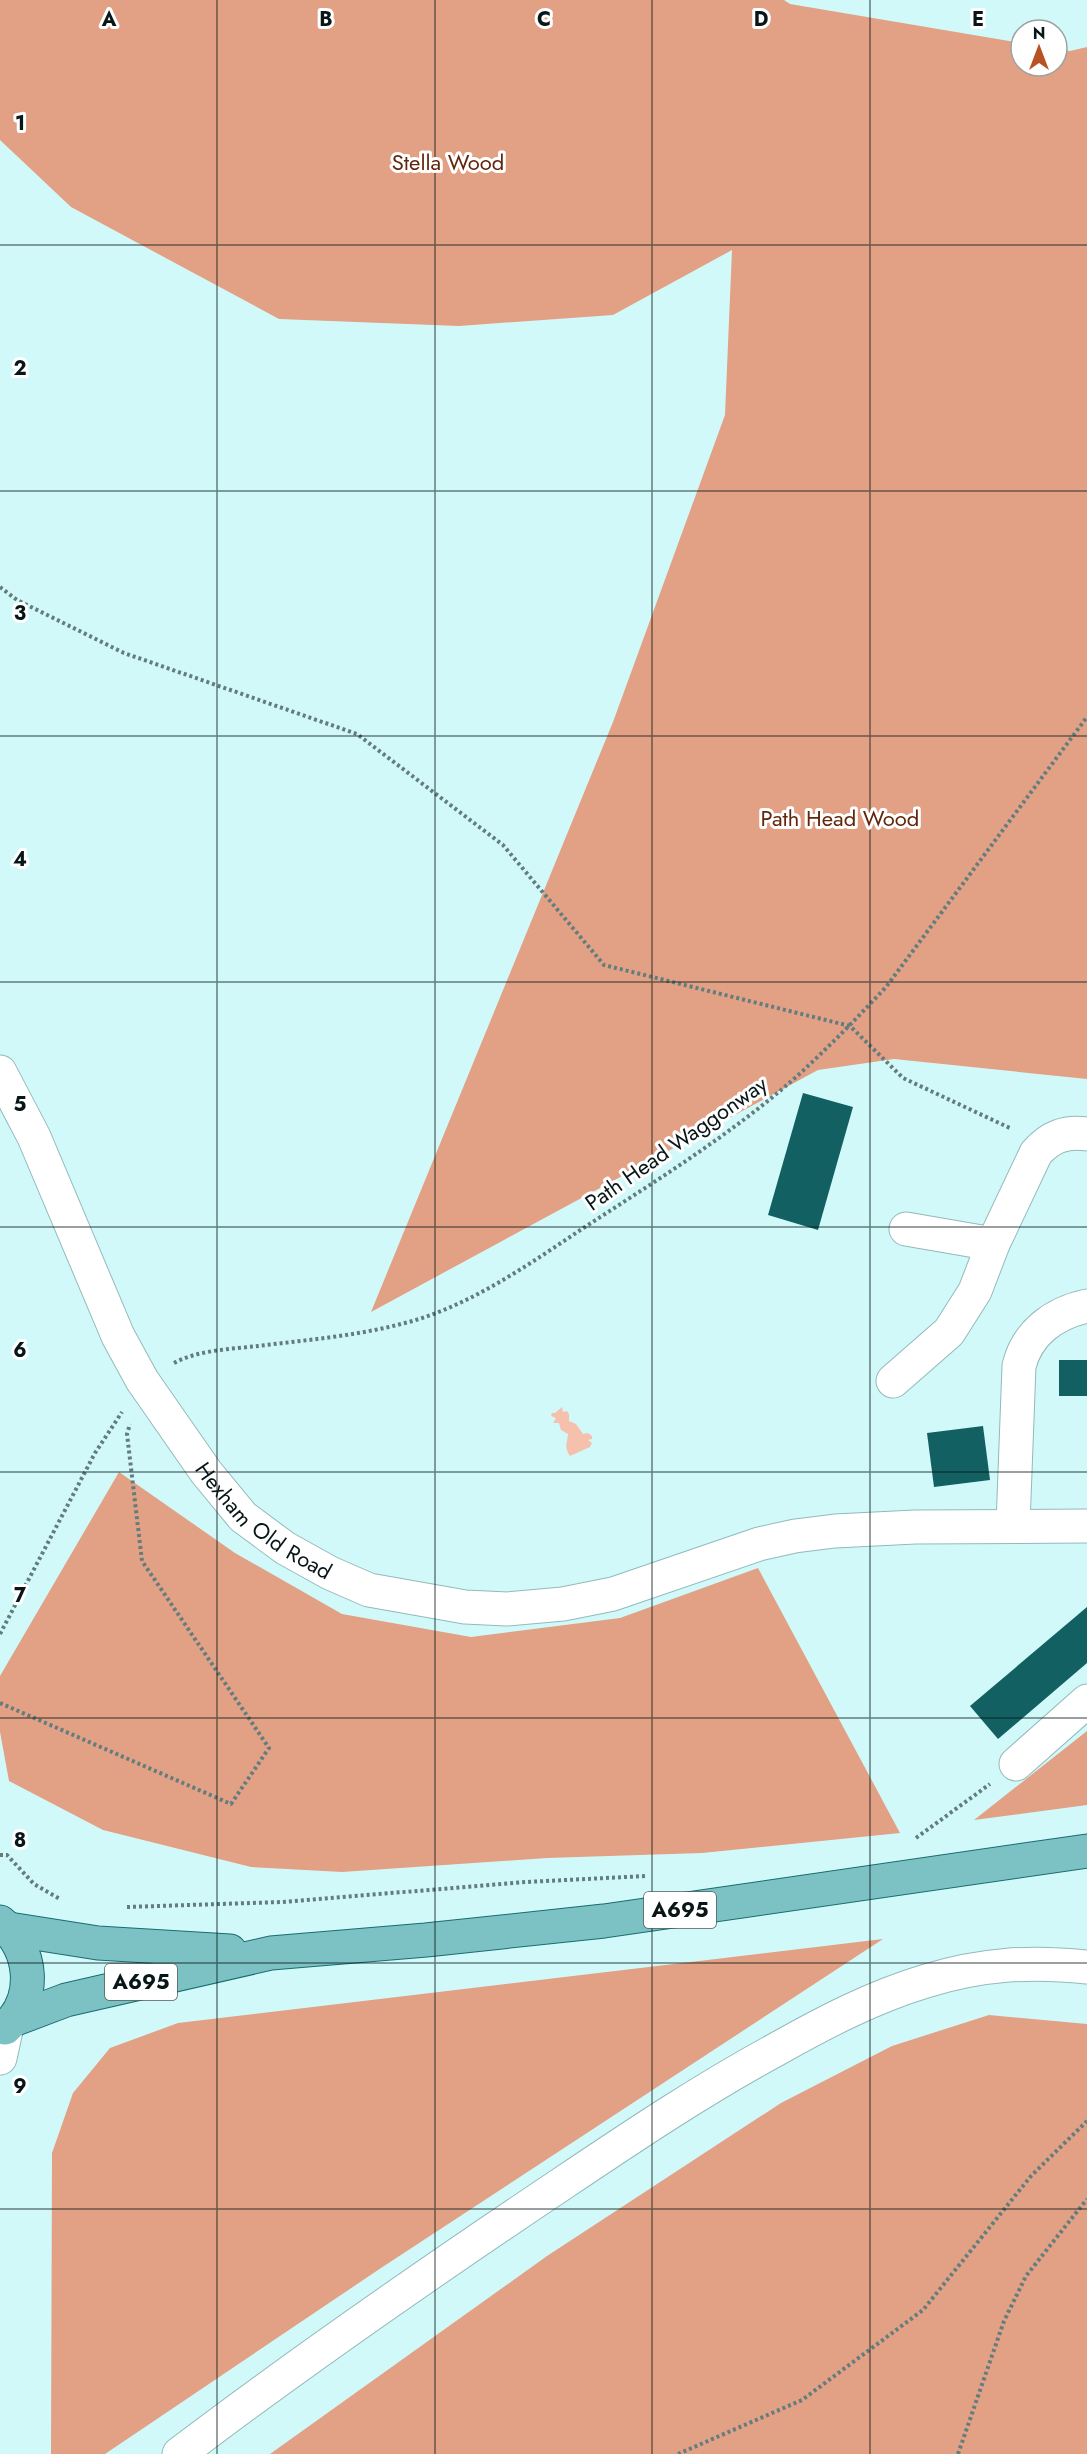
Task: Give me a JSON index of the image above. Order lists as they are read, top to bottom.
{
  "streets": {
    "main road": ["A695"],
    "street": ["Hexham Old Road"],
    "path": ["Path Head Waggonway"]
  },
  "crossings": [
    ["Path Head Waggonway", "Hexham Old Road"]
  ],
  "parks": ["Stella Wood", "Path Head Wood"],
  "north": "top",
  "grid": {
    "columns": [
      "A",
      "B",
      "C",
      "D",
      "E"
    ],
    "rows": [
      "1",
      "2",
      "3",
      "4",
      "5",
      "6",
      "7",
      "8",
      "9"
    ]
  }
}
